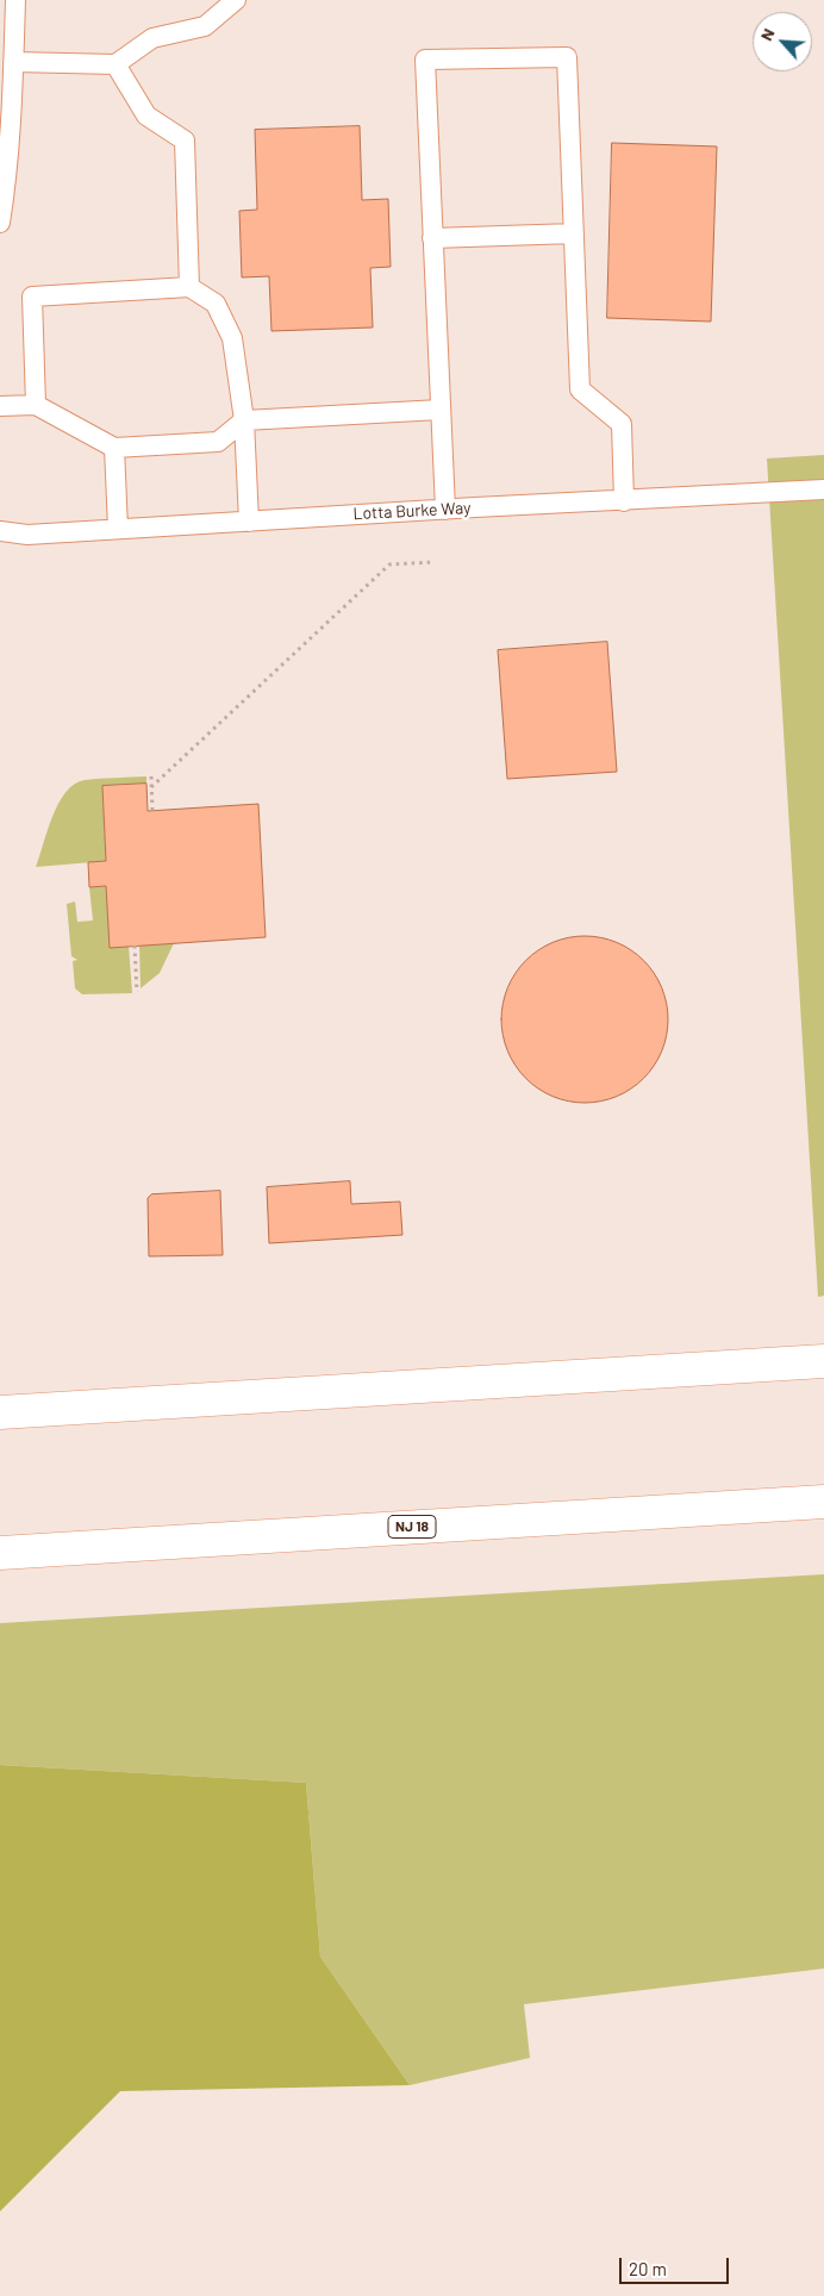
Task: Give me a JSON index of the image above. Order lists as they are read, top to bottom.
{
  "streets": {
    "highway": ["NJ 18"],
    "lane": ["Lotta Burke Way"]
  },
  "scale_bar": "20 m",
  "north": "top left"
}
